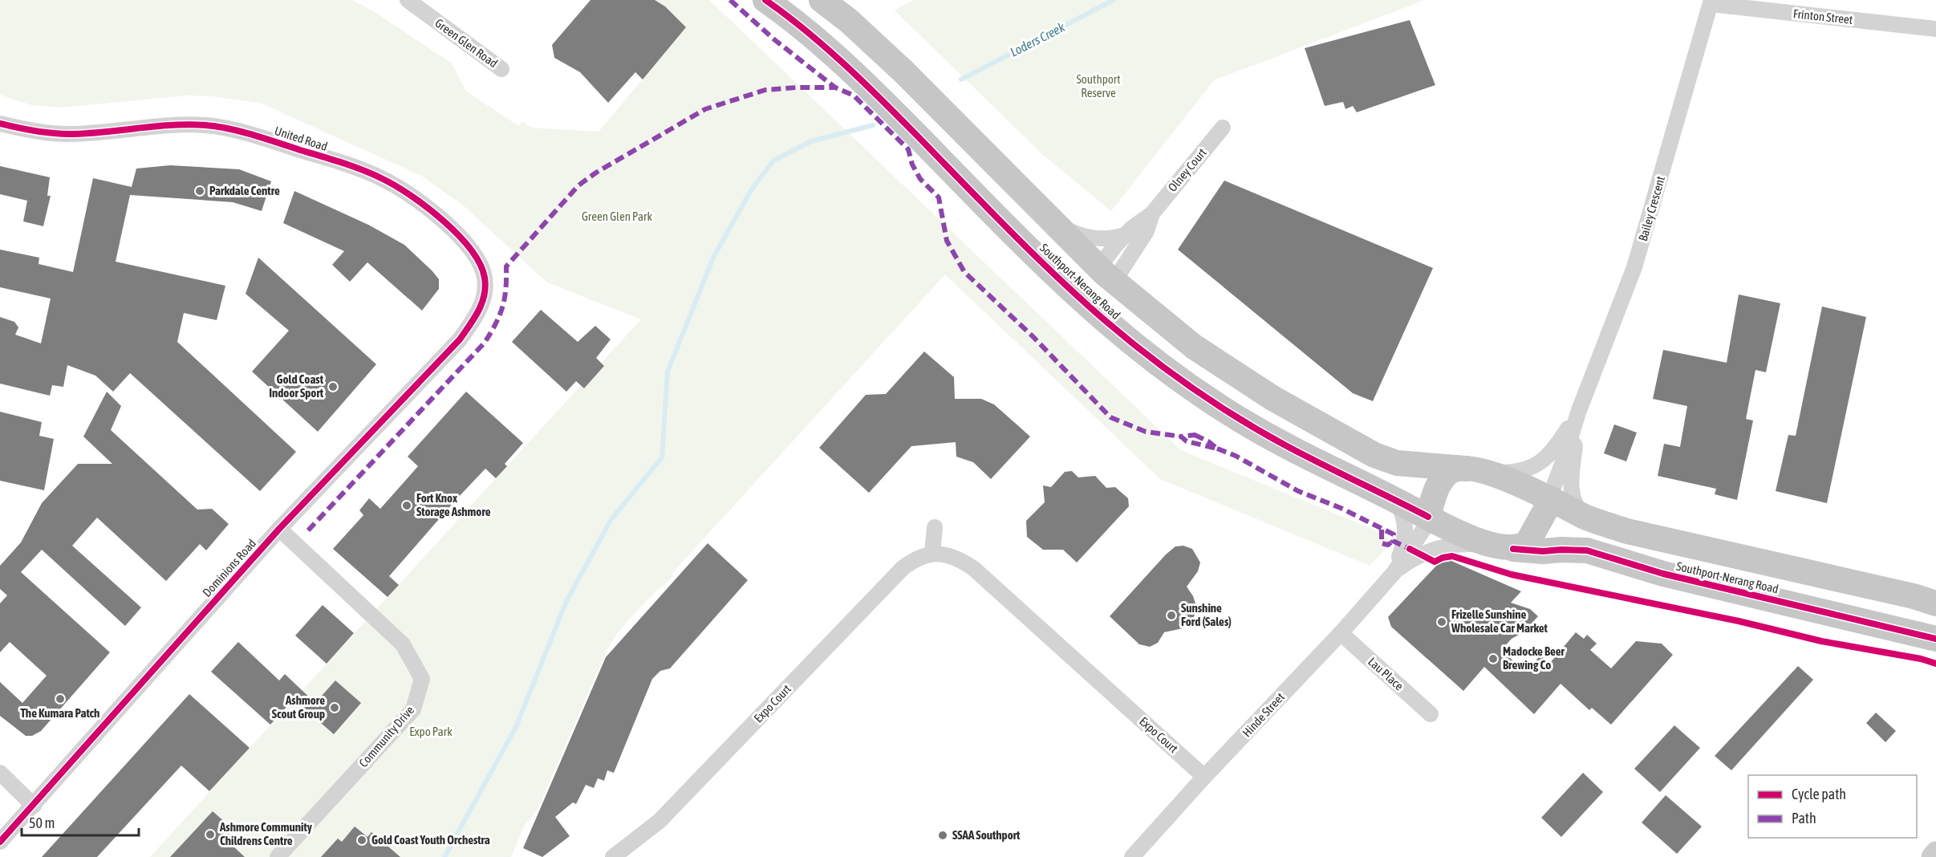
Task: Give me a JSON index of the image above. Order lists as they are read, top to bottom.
{
  "streets": {
    "main road": ["Southport-Nerang Road"],
    "street": [
      "Frinton Street",
      "Green Glen Road",
      "United Road",
      "Olney Court",
      "Bailey Crescent",
      "Dominions Road",
      "Lau Place",
      "Expo Court",
      "Hinde Street",
      "Community Drive"
    ]
  },
  "crossings": [
    ["Frinton Street", "Bailey Crescent"],
    ["United Road", "Dominions Road"],
    ["Olney Court", "Southport-Nerang Road"],
    ["Bailey Crescent", "Southport-Nerang Road"],
    ["Southport-Nerang Road", "Hinde Street"],
    ["Dominions Road", "Community Drive"],
    ["Lau Place", "Hinde Street"],
    ["Expo Court", "Hinde Street"]
  ],
  "water": ["Loders Creek"],
  "parks": ["Southport Reserve", "Green Glen Park", "Expo Park"],
  "places": [
    "Parkdale Centre",
    "Gold Coast Indoor Sport",
    "Fort Knox Storage Ashmore",
    "Sunshine Ford (Sales)",
    "Frizelle Sunshine Wholesale Car Market",
    "Madocke Beer Brewing Co",
    "The Kumara Patch",
    "Ashmore Scout Group",
    "Ashmore Community Childrens Centre",
    "SSAA Southport",
    "Gold Coast Youth Orchestra"
  ],
  "legend": ["Cycle path", "Path"],
  "scale_bar": "50 m"
}
